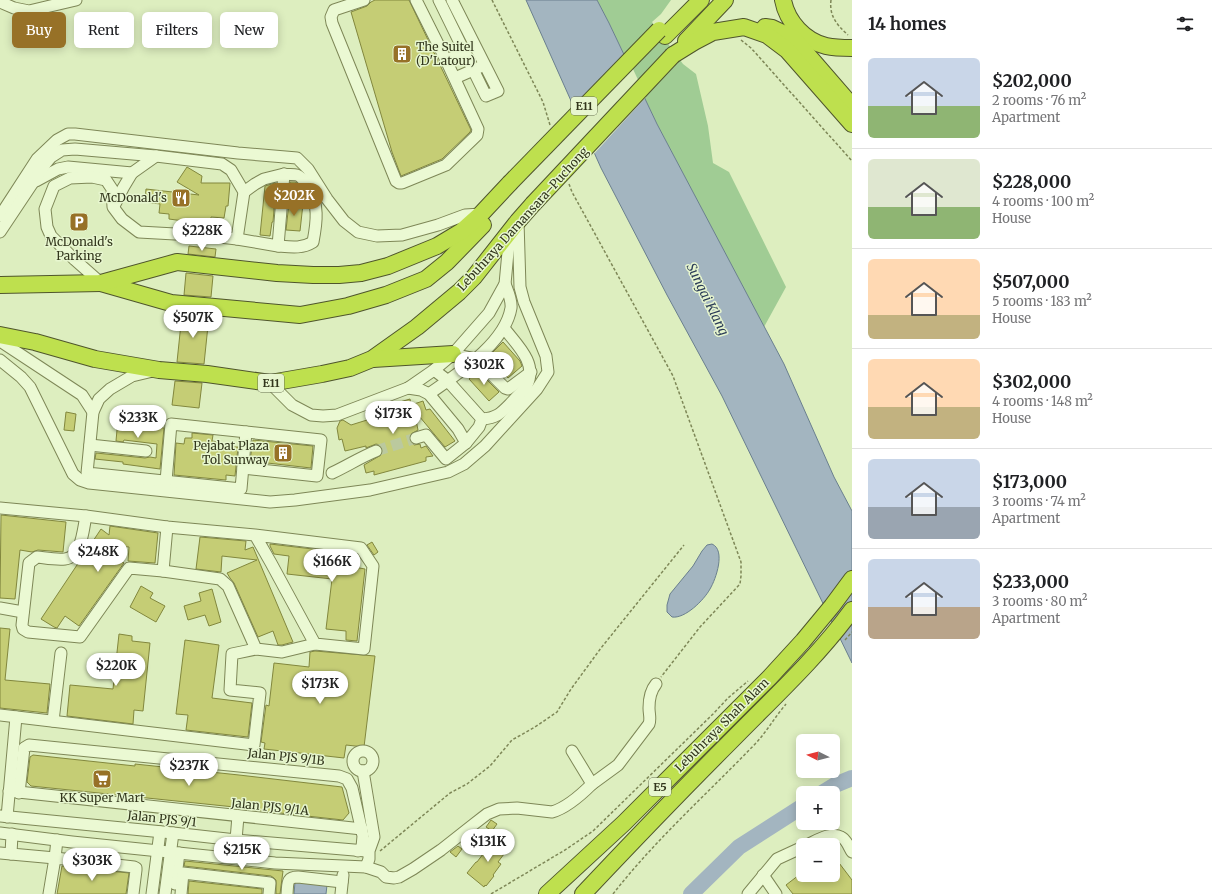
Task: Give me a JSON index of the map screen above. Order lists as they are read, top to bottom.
{
  "streets": {
    "highway": [
      "E11",
      "Lebuhraya Damansara–Puchong",
      "Lebuhraya Shah Alam",
      "E5"
    ],
    "street": ["Jalan PJS 9/1B", "Jalan PJS 9/1A", "Jalan PJS 9/1"]
  },
  "crossings": [
    ["Jalan PJS 9/1B", "Jalan PJS 9/1A"]
  ],
  "water": ["Sungai Klang"],
  "places": {
    "building": ["The Suitel (D'Latour)", "Pejabat Plaza Tol Sunway"],
    "restaurant": ["McDonald's"],
    "parking": ["McDonald's Parking"],
    "supermarket": ["KK Super Mart"]
  },
  "north": "left",
  "page": {
    "heading": "14 homes",
    "chip": [
      "Buy",
      "Rent",
      "Filters",
      "New"
    ],
    "list": [
      {
        "name": "$202,000",
        "note": "2 rooms · 76 m² · Apartment"
      },
      {
        "name": "$228,000",
        "note": "4 rooms · 100 m² · House"
      },
      {
        "name": "$507,000",
        "note": "5 rooms · 183 m² · House"
      },
      {
        "name": "$302,000",
        "note": "4 rooms · 148 m² · House"
      },
      {
        "name": "$173,000",
        "note": "3 rooms · 74 m² · Apartment"
      },
      {
        "name": "$233,000",
        "note": "3 rooms · 80 m² · Apartment"
      }
    ],
    "price": [
      "$202K",
      "$228K",
      "$507K",
      "$302K",
      "$173K",
      "$233K",
      "$248K",
      "$166K",
      "$220K",
      "$173K",
      "$237K",
      "$131K",
      "$215K",
      "$303K"
    ],
    "map_buttons": ["+", "−"]
  }
}
